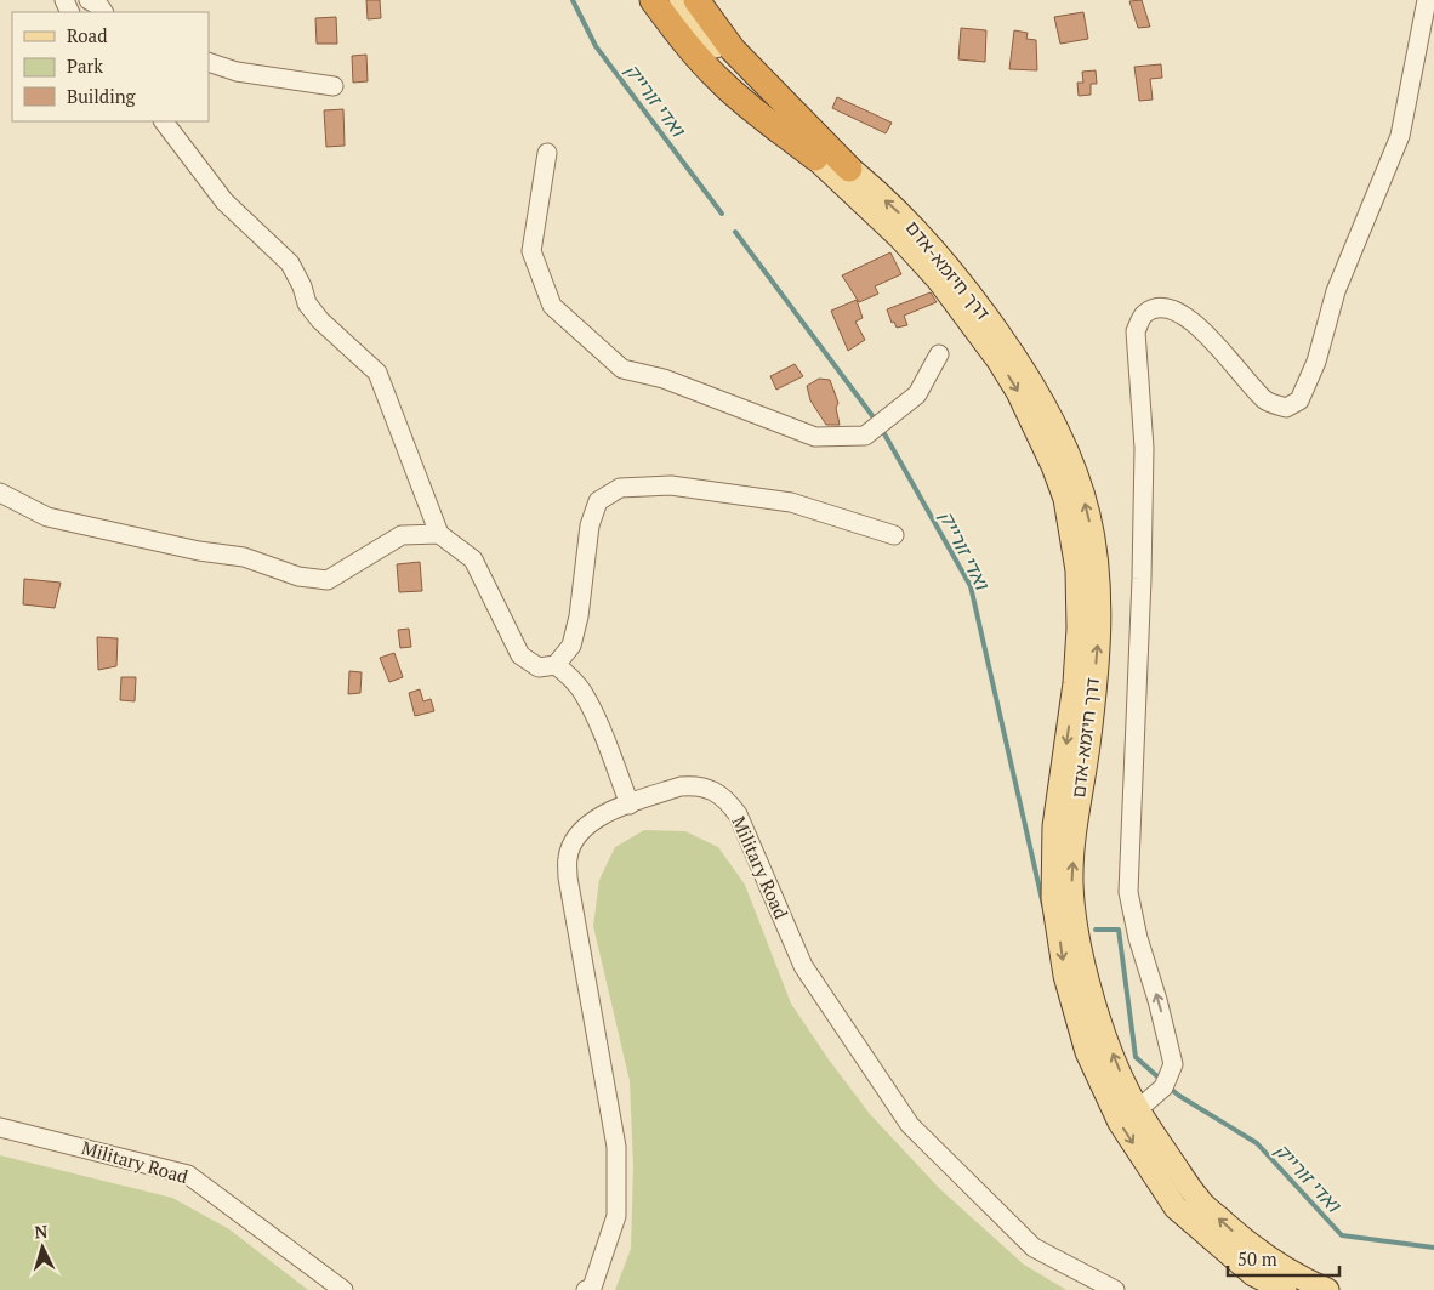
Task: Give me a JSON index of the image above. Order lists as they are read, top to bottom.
{
  "streets": {
    "main road": ["דרך חיזמא-אדם"],
    "street": ["Military Road"]
  },
  "water": ["ואדי זורייק"],
  "legend": ["Road", "Park", "Building"],
  "scale_bar": "50 m",
  "north": "top"
}
